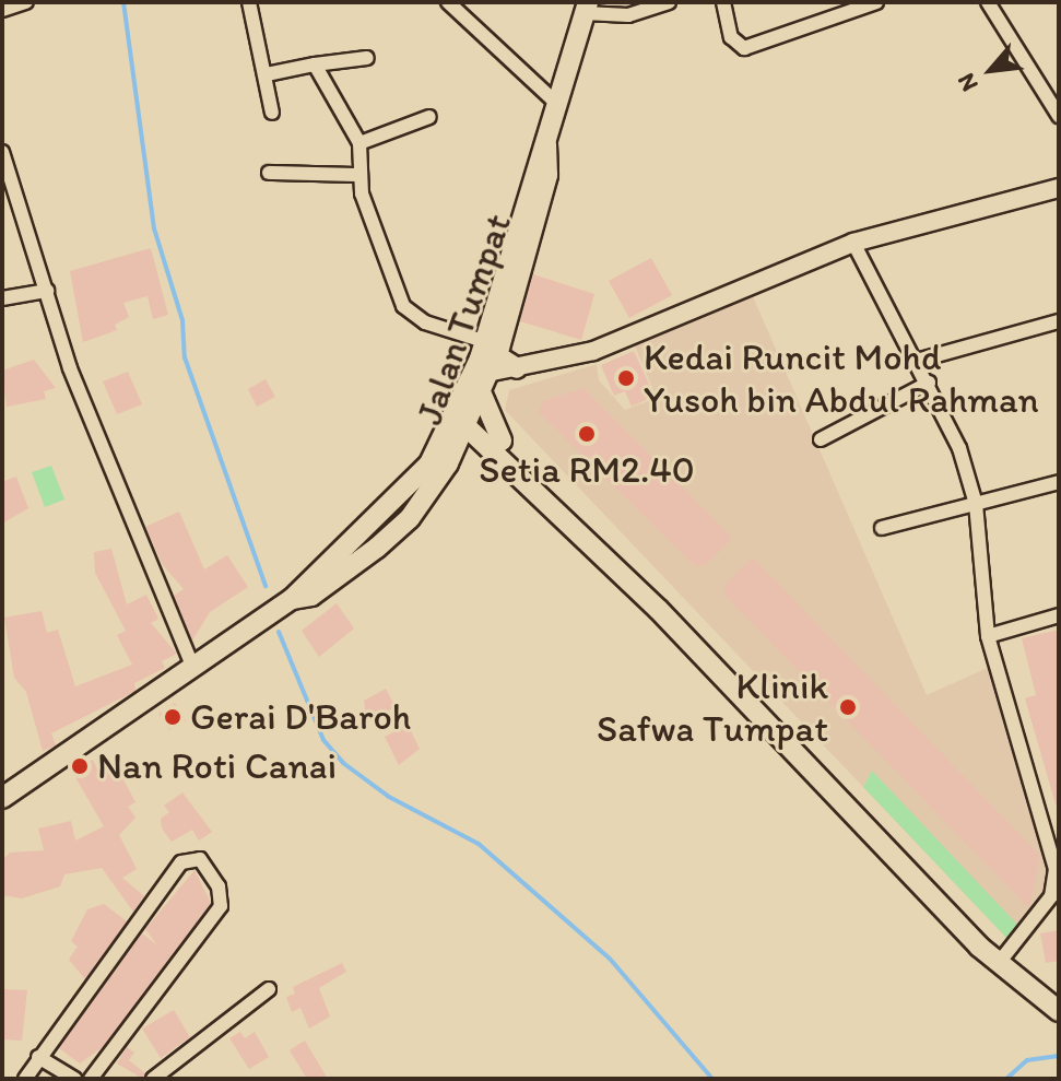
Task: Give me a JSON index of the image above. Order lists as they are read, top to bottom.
{
  "streets": {
    "main road": ["Jalan Tumpat"]
  },
  "places": [
    "Kedai Runcit Mohd Yusoh bin Abdul Rahman",
    "Setia RM2.40",
    "Klinik Safwa Tumpat",
    "Gerai D'Baroh",
    "Nan Roti Canai"
  ],
  "north": "bottom left"
}
